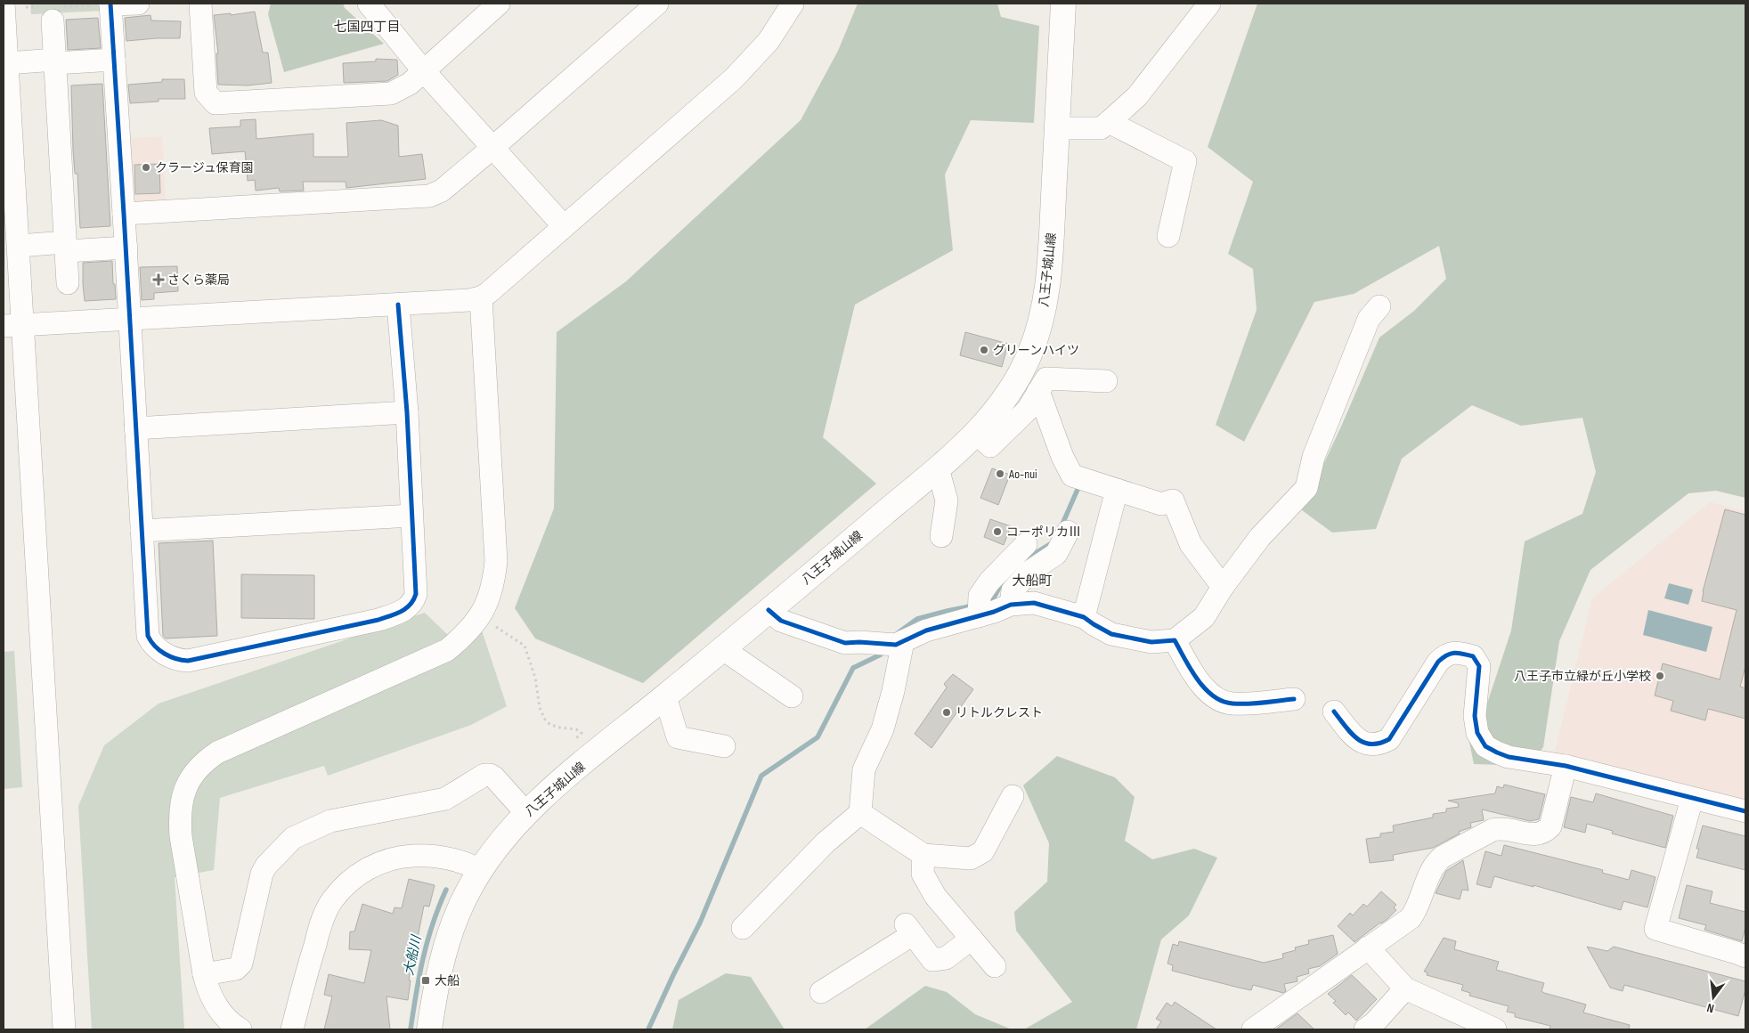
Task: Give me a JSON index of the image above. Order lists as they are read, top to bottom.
{
  "streets": {
    "main road": ["八王子城山線"]
  },
  "districts": ["七国四丁目", "大船町"],
  "water": ["大船川"],
  "places": {
    "other": [
      "クラージュ保育園",
      "グリーンハイツ",
      "Ao-nui",
      "コーポリカⅢ",
      "八王子市立緑が丘小学校",
      "リトルクレスト"
    ],
    "health": ["さくら薬局"],
    "transit": ["大船"]
  },
  "north": "bottom"
}
